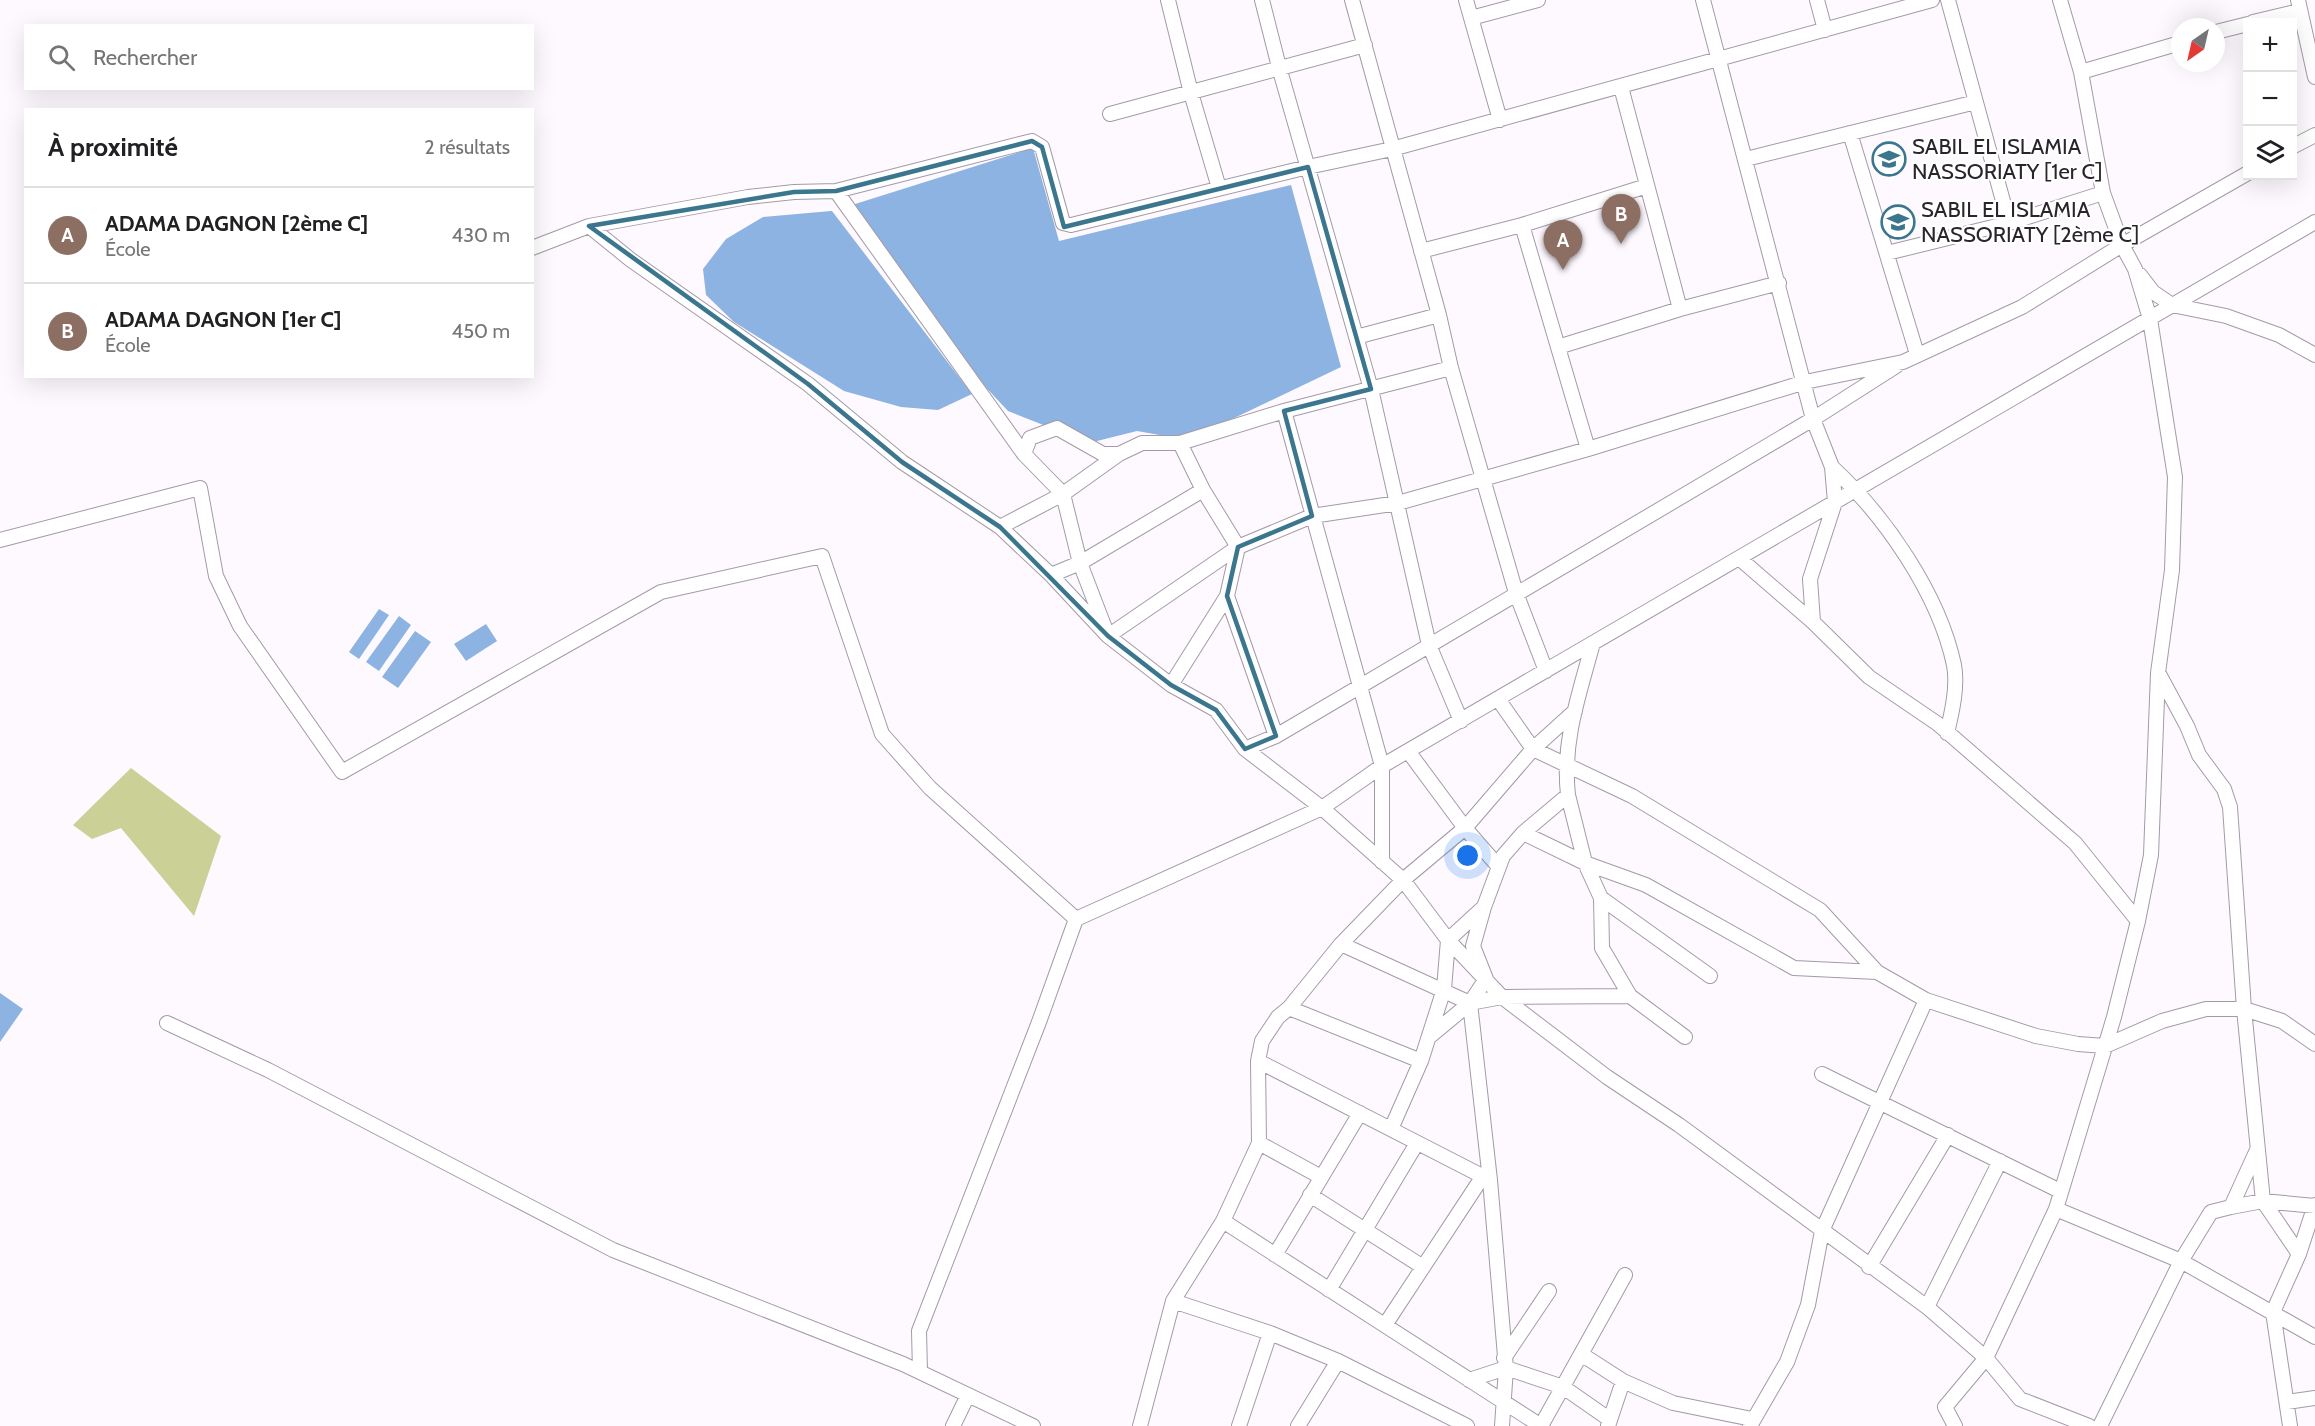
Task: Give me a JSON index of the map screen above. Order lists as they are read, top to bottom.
{
  "places": {
    "school or university": ["SABIL EL ISLAMIA NASSORIATY [1er C]", "SABIL EL ISLAMIA NASSORIATY [2ème C]"]
  },
  "north": "bottom left",
  "page": {
    "map_buttons": ["+", "−"],
    "search": "Rechercher",
    "heading": ["À proximité", "2 résultats"],
    "list": [
      {
        "mark": "A",
        "name": "ADAMA DAGNON [2ème C]",
        "note": "École",
        "value": "430 m"
      },
      {
        "mark": "B",
        "name": "ADAMA DAGNON [1er C]",
        "note": "École",
        "value": "450 m"
      }
    ],
    "pins": ["B", "A"]
  }
}
